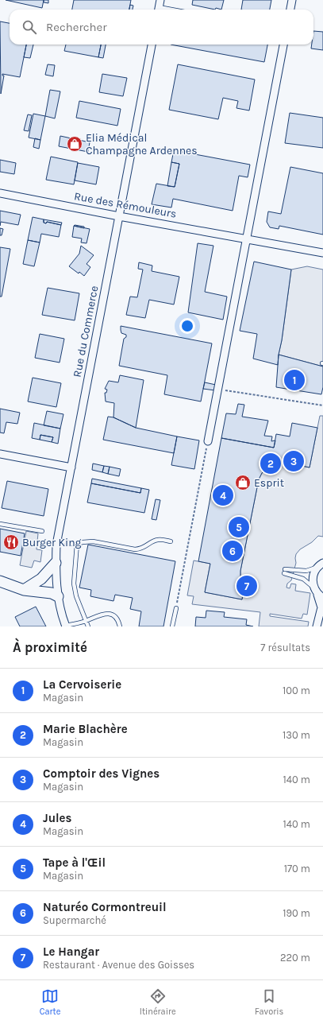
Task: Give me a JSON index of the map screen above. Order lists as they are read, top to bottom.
{
  "streets": {
    "street": ["Rue des Rémouleurs", "Rue du Commerce"]
  },
  "crossings": [
    ["Rue des Rémouleurs", "Rue du Commerce"]
  ],
  "places": {
    "shop": ["Elia Médical Champagne Ardennes", "Esprit"],
    "restaurant": ["Burger King"]
  },
  "page": {
    "search": "Rechercher",
    "pins": [
      "1",
      "3",
      "2",
      "4",
      "5",
      "6",
      "7"
    ],
    "heading": ["À proximité", "7 résultats"],
    "list": [
      {
        "mark": "1",
        "name": "La Cervoiserie",
        "note": "Magasin",
        "value": "100 m"
      },
      {
        "mark": "2",
        "name": "Marie Blachère",
        "note": "Magasin",
        "value": "130 m"
      },
      {
        "mark": "3",
        "name": "Comptoir des Vignes",
        "note": "Magasin",
        "value": "140 m"
      },
      {
        "mark": "4",
        "name": "Jules",
        "note": "Magasin",
        "value": "140 m"
      },
      {
        "mark": "5",
        "name": "Tape à l'Œil",
        "note": "Magasin",
        "value": "170 m"
      },
      {
        "mark": "6",
        "name": "Naturéo Cormontreuil",
        "note": "Supermarché",
        "value": "190 m"
      },
      {
        "mark": "7",
        "name": "Le Hangar",
        "note": "Restaurant · Avenue des Goisses",
        "value": "220 m"
      }
    ],
    "nav": ["Carte", "Itinéraire", "Favoris"]
  }
}
